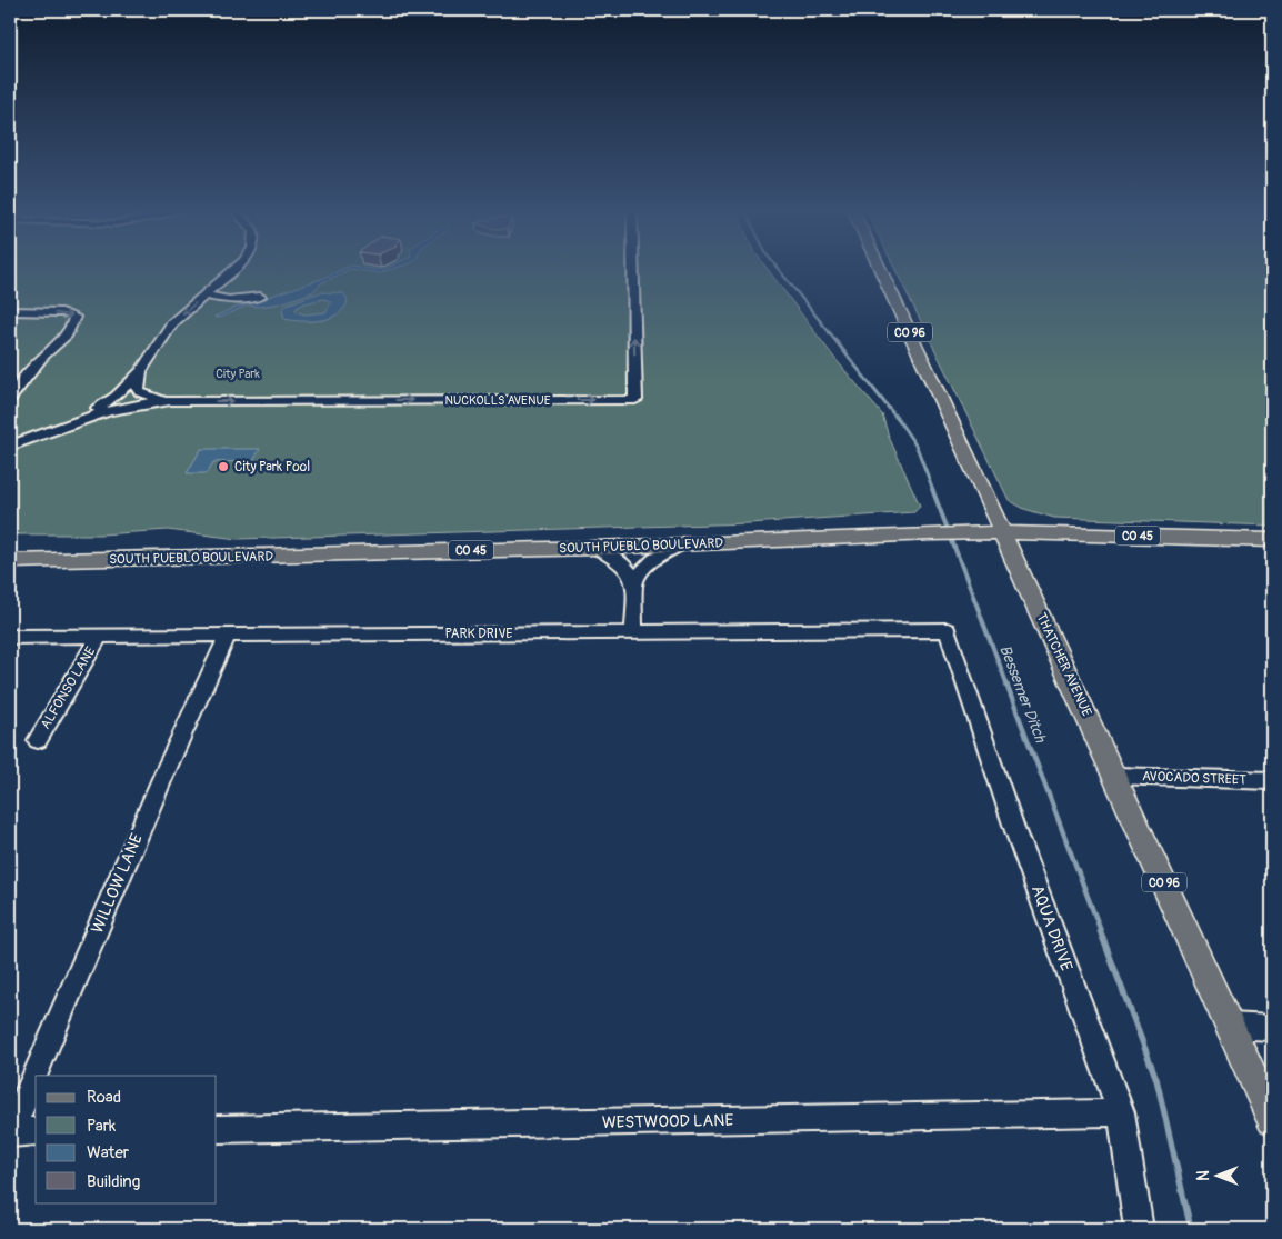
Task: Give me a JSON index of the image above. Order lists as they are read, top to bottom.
{
  "streets": {
    "main road": [
      "CO 96",
      "CO 45",
      "SOUTH PUEBLO BOULEVARD",
      "THATCHER AVENUE"
    ],
    "street": [
      "NUCKOLLS AVENUE",
      "PARK DRIVE",
      "ALFONSO LANE",
      "AVOCADO STREET",
      "WILLOW LANE",
      "AQUA DRIVE",
      "WESTWOOD LANE"
    ]
  },
  "crossings": [
    ["SOUTH PUEBLO BOULEVARD", "THATCHER AVENUE"],
    ["PARK DRIVE", "ALFONSO LANE"],
    ["PARK DRIVE", "WILLOW LANE"],
    ["PARK DRIVE", "AQUA DRIVE"],
    ["THATCHER AVENUE", "AVOCADO STREET"],
    ["AQUA DRIVE", "WESTWOOD LANE"]
  ],
  "one_way": ["NUCKOLLS AVENUE"],
  "water": ["Bessemer Ditch"],
  "parks": ["City Park"],
  "places": ["City Park Pool"],
  "legend": [
    "Road",
    "Park",
    "Water",
    "Building"
  ],
  "north": "left"
}
